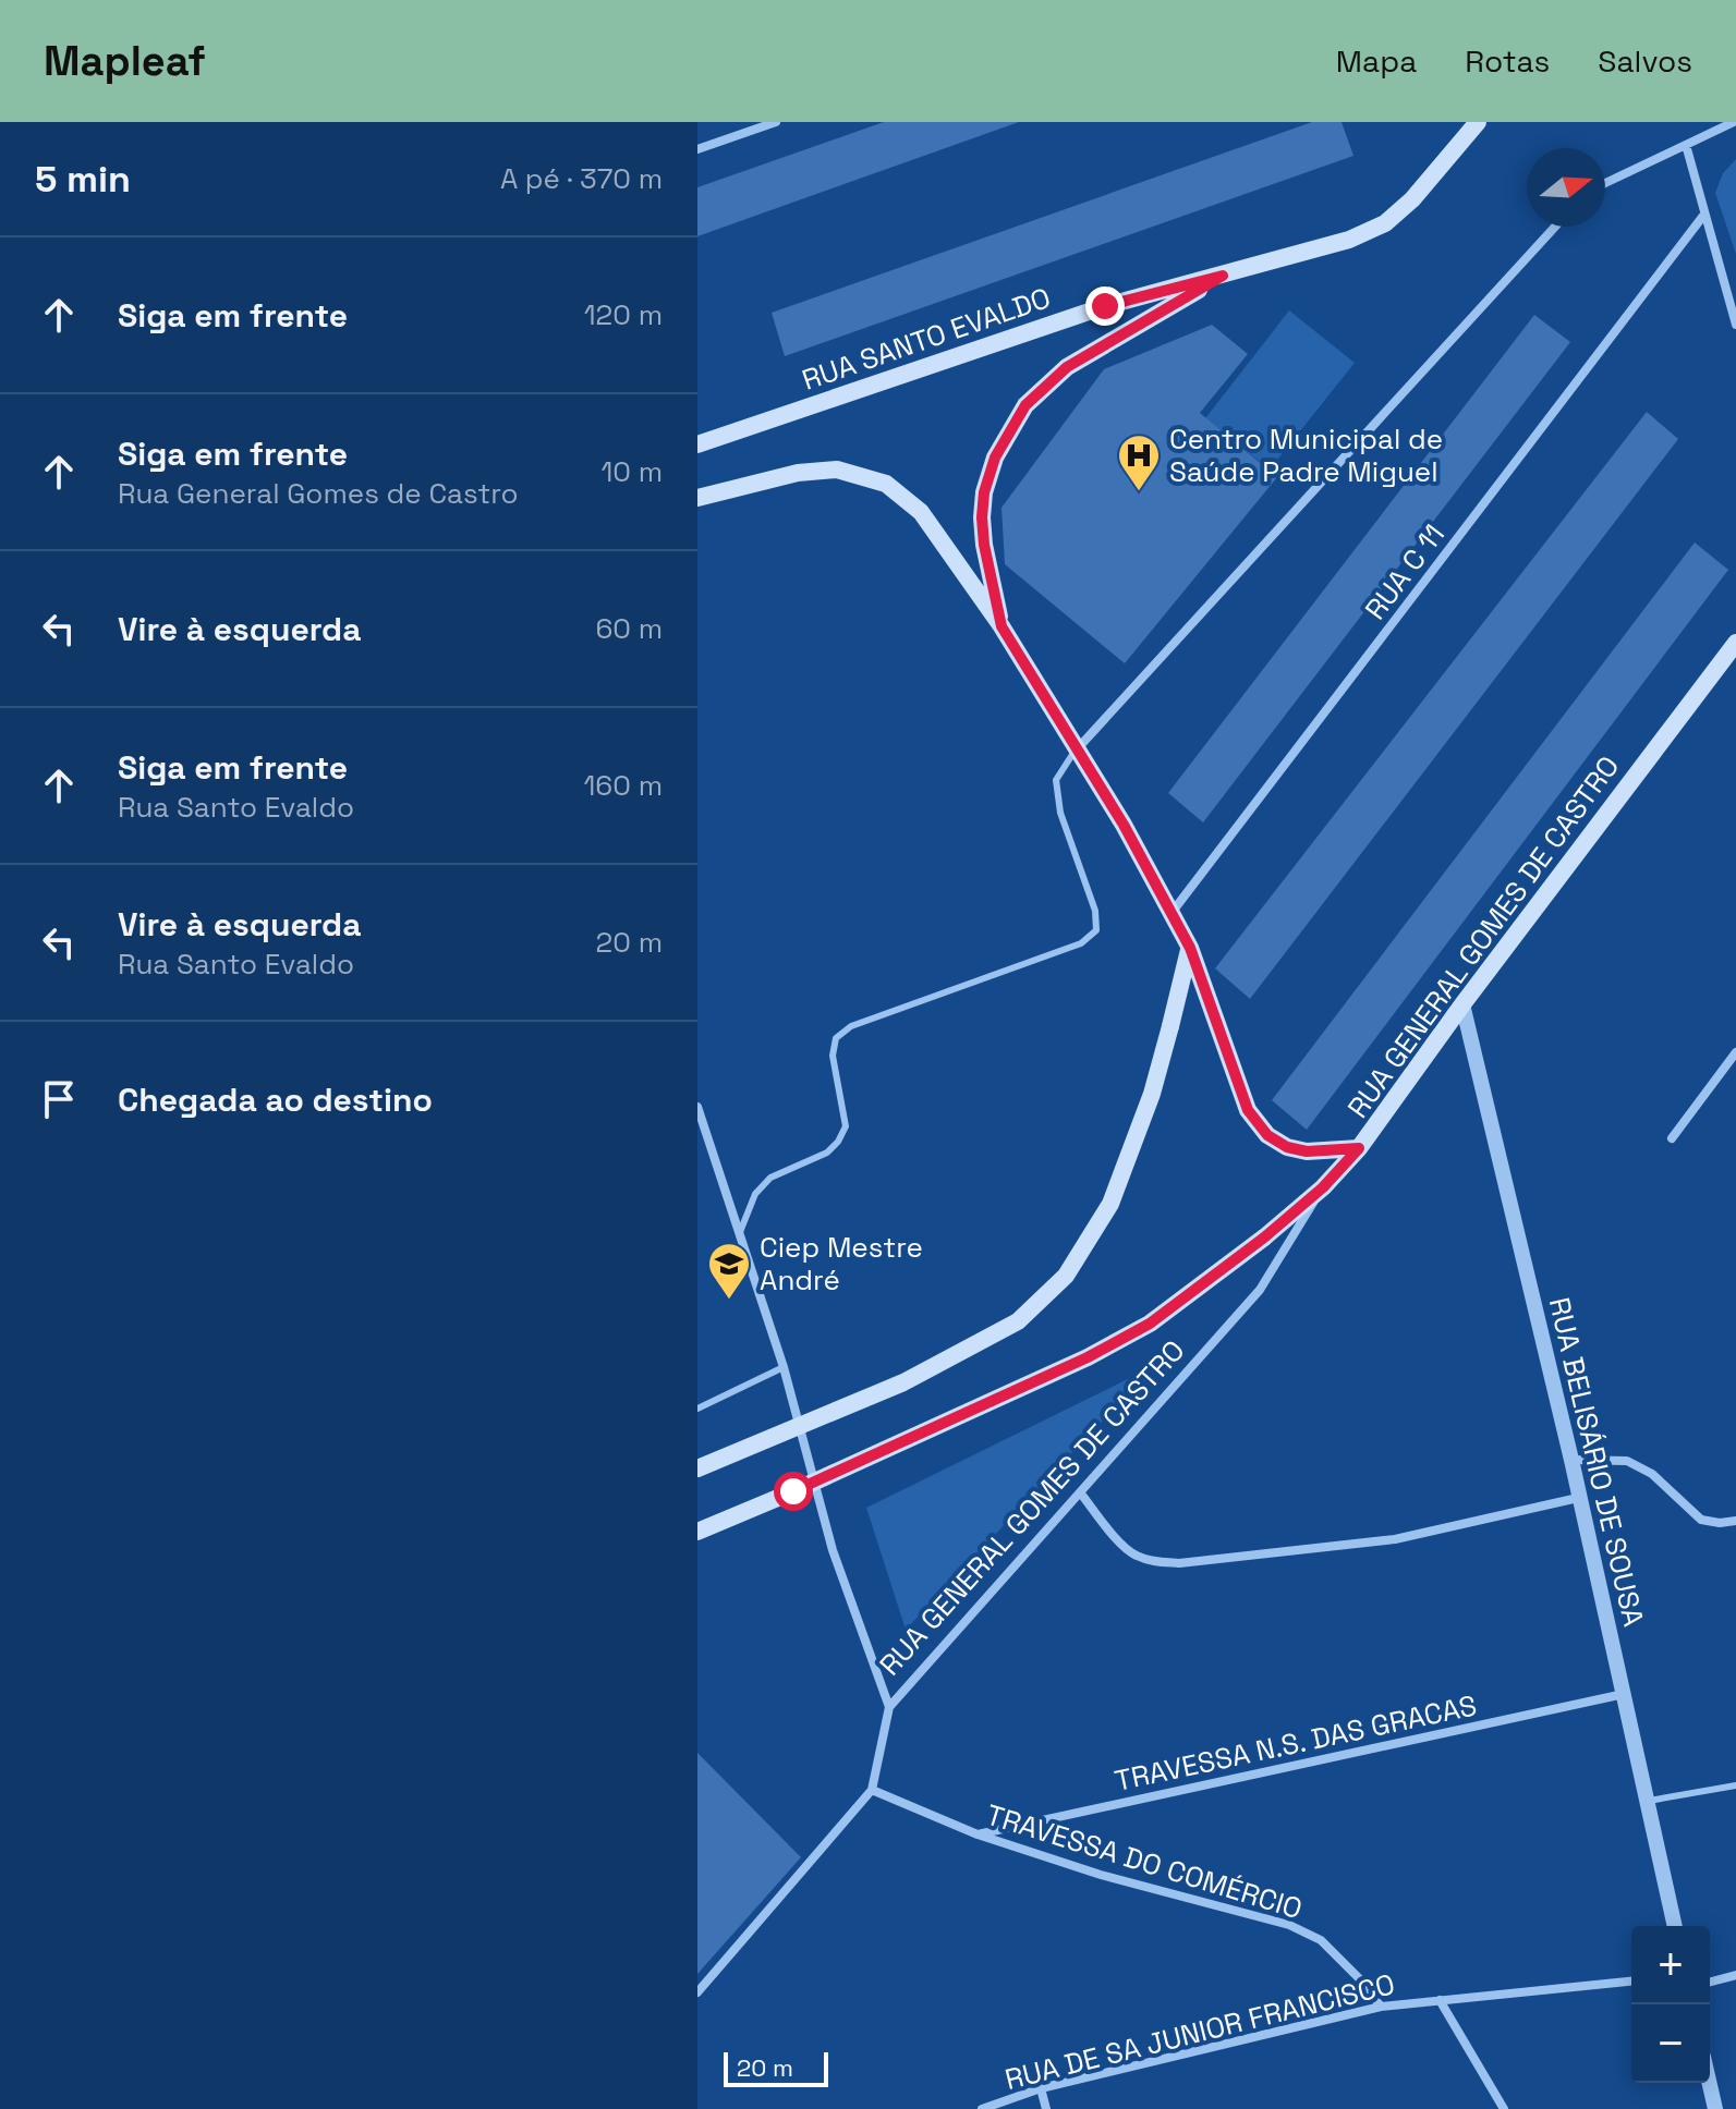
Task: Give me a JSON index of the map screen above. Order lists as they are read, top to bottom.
{
  "streets": {
    "main road": ["RUA SANTO EVALDO", "RUA GENERAL GOMES DE CASTRO"],
    "street": [
      "RUA C 11",
      "RUA BELISÁRIO DE SOUSA",
      "TRAVESSA N.S. DAS GRACAS",
      "TRAVESSA DO COMÉRCIO",
      "RUA DE SA JUNIOR FRANCISCO"
    ]
  },
  "crossings": [
    ["RUA SANTO EVALDO", "RUA C 11"],
    ["RUA SANTO EVALDO", "RUA GENERAL GOMES DE CASTRO"],
    ["RUA GENERAL GOMES DE CASTRO", "RUA BELISÁRIO DE SOUSA"],
    ["RUA GENERAL GOMES DE CASTRO", "TRAVESSA DO COMÉRCIO"],
    ["RUA BELISÁRIO DE SOUSA", "TRAVESSA N.S. DAS GRACAS"],
    ["TRAVESSA N.S. DAS GRACAS", "TRAVESSA DO COMÉRCIO"],
    ["TRAVESSA DO COMÉRCIO", "RUA DE SA JUNIOR FRANCISCO"]
  ],
  "places": {
    "hospital": ["Centro Municipal de Saúde Padre Miguel"],
    "school or university": ["Ciep Mestre André"]
  },
  "scale_bar": "20 m",
  "north": "right",
  "page": {
    "header": "Mapleaf",
    "nav": ["Mapa", "Rotas", "Salvos"],
    "heading": ["5 min", "A pé · 370 m"],
    "list": [
      ["Siga em frente", "120 m"],
      ["Siga em frente", "Rua General Gomes de Castro", "10 m"],
      ["Vire à esquerda", "60 m"],
      ["Siga em frente", "Rua Santo Evaldo", "160 m"],
      ["Vire à esquerda", "Rua Santo Evaldo", "20 m"],
      "Chegada ao destino"
    ],
    "map_buttons": ["+", "−"],
    "scale": "20 m"
  }
}
